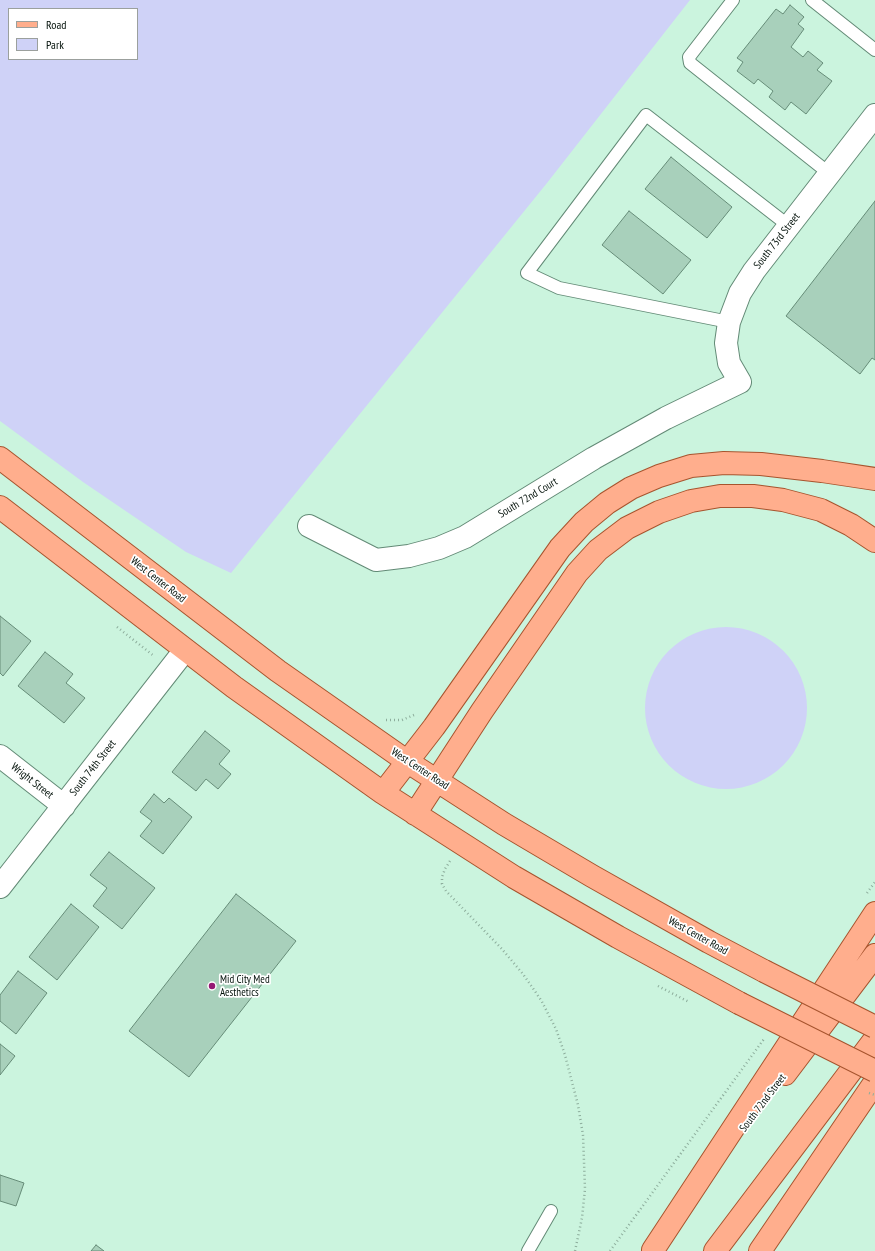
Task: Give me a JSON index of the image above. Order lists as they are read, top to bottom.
{
  "streets": {
    "main road": ["West Center Road", "South 72nd Street"],
    "street": [
      "South 73rd Street",
      "South 72nd Court",
      "South 74th Street",
      "Wright Street"
    ]
  },
  "crossings": [
    ["South 73rd Street", "South 72nd Court"],
    ["South 74th Street", "Wright Street"]
  ],
  "places": ["Mid City Med Aesthetics"],
  "legend": ["Road", "Park"]
}
